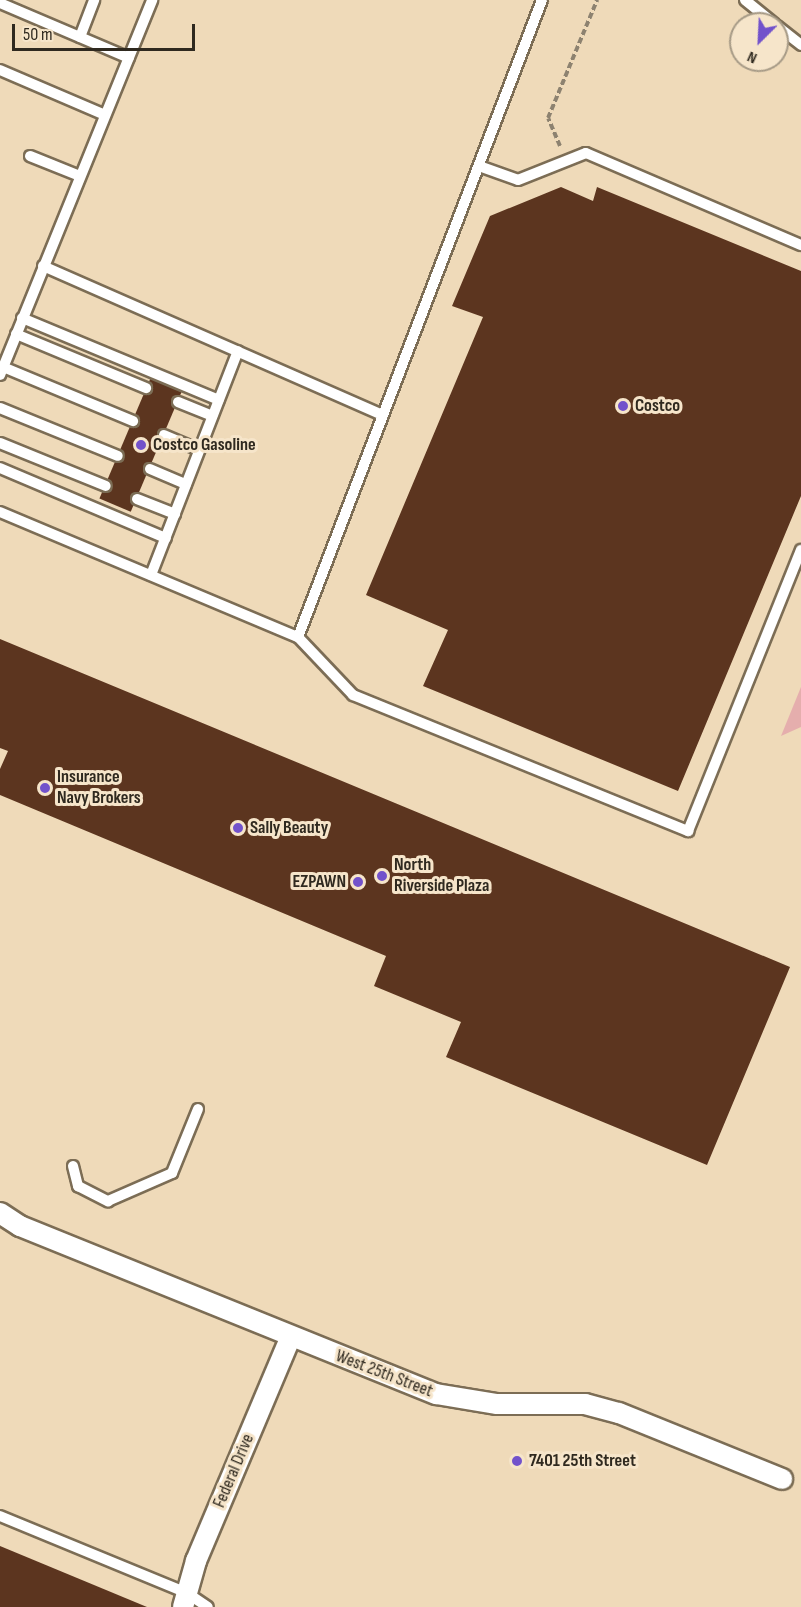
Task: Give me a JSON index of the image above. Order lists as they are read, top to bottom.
{
  "streets": {
    "street": ["West 25th Street", "Federal Drive"]
  },
  "crossings": [
    ["West 25th Street", "Federal Drive"]
  ],
  "places": [
    "Costco",
    "Costco Gasoline",
    "Insurance Navy Brokers",
    "Sally Beauty",
    "North Riverside Plaza",
    "EZPAWN",
    "7401 25th Street"
  ],
  "scale_bar": "50 m",
  "north": "bottom left"
}
